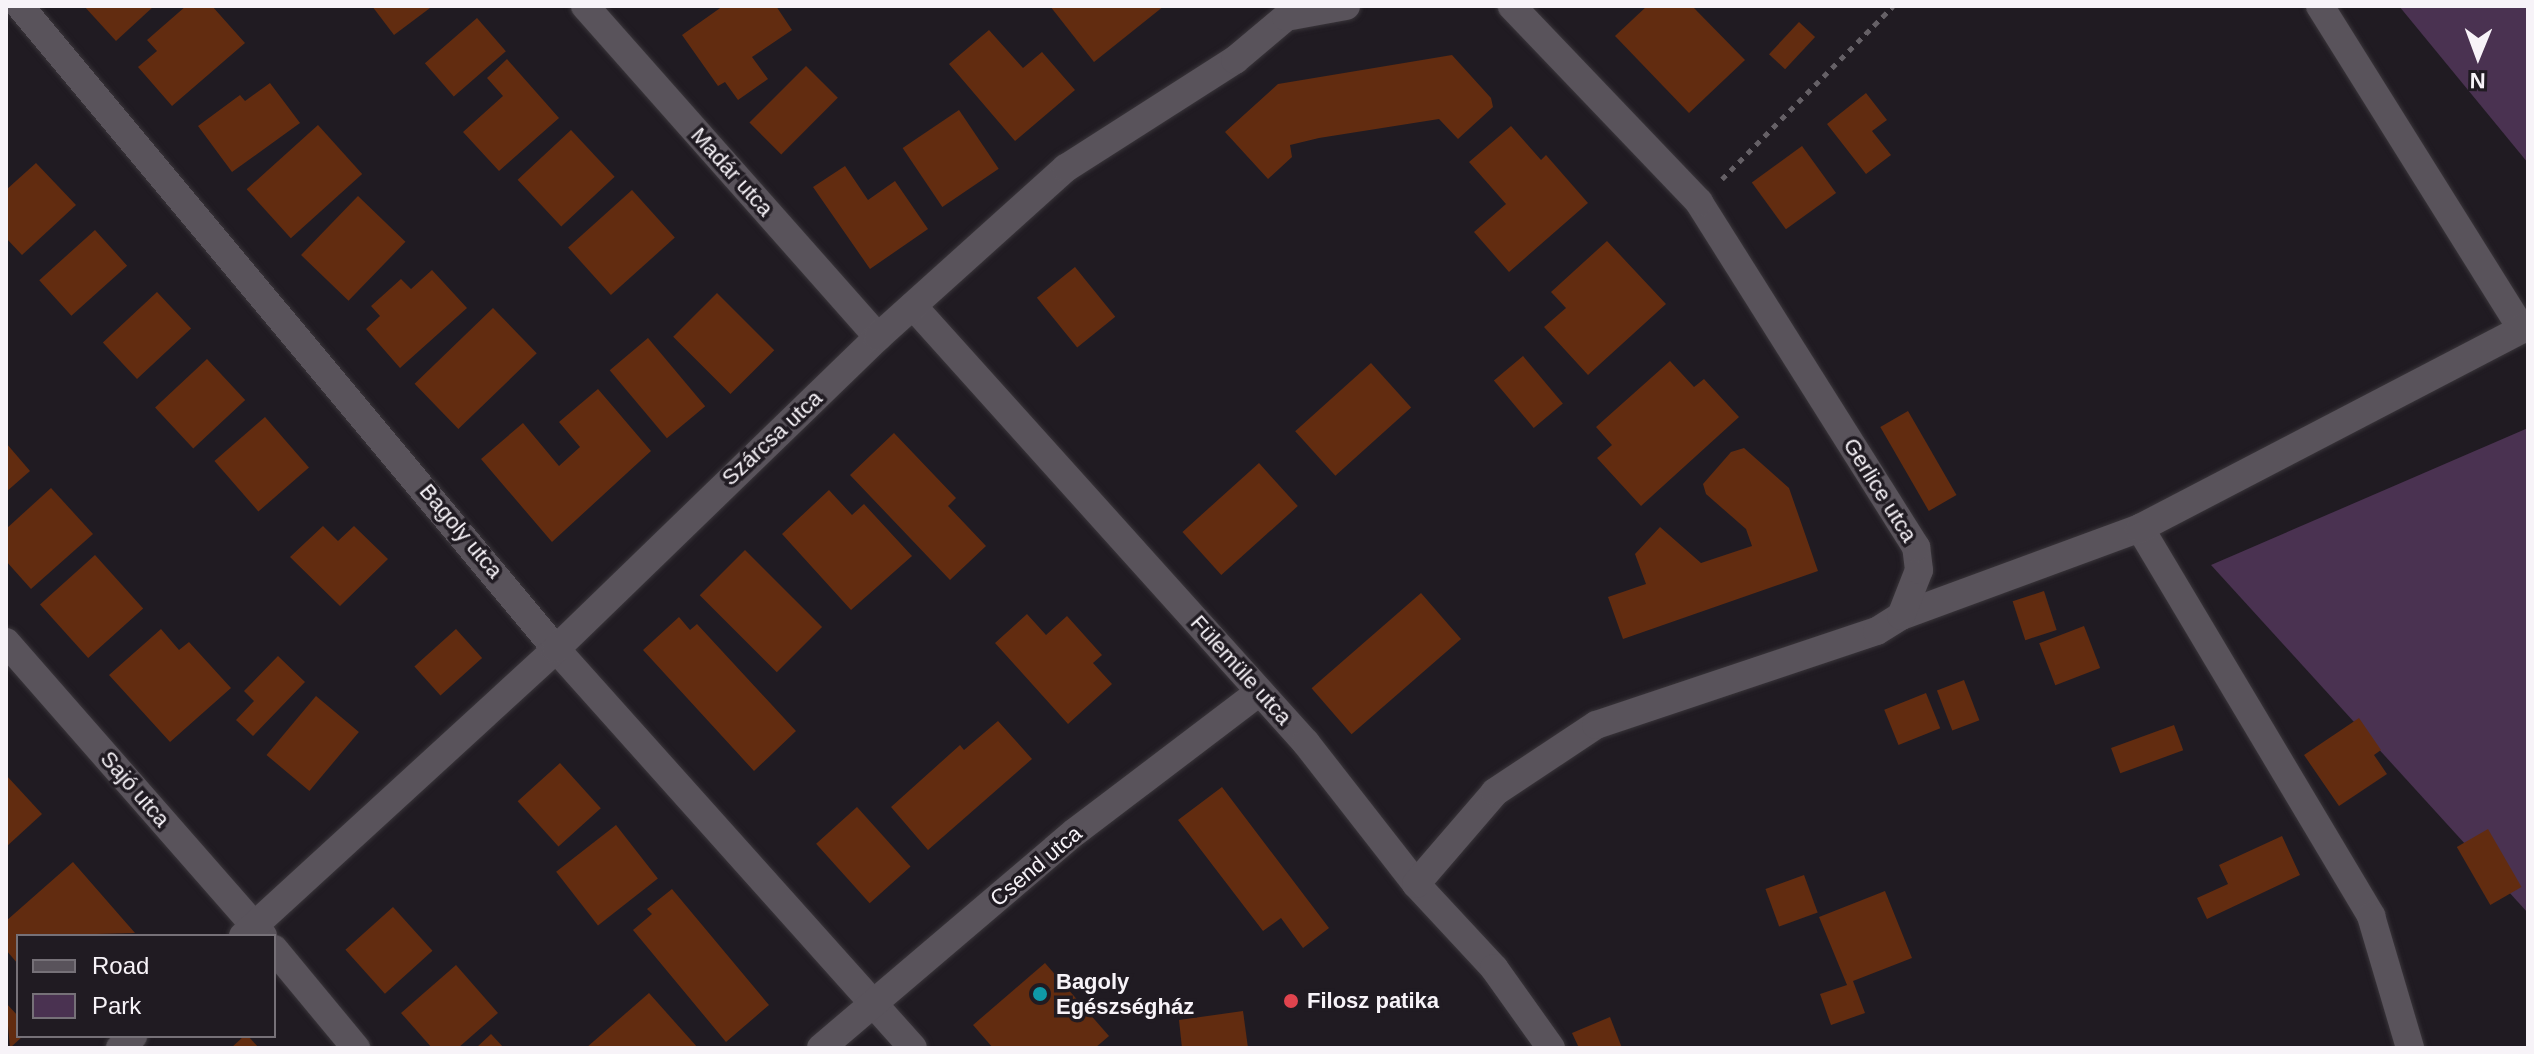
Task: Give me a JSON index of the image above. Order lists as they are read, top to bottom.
{
  "streets": {
    "street": [
      "Madár utca",
      "Szárcsa utca",
      "Gerlice utca",
      "Bagoly utca",
      "Fülemüle utca",
      "Sajó utca",
      "Csend utca"
    ]
  },
  "crossings": [
    ["Madár utca", "Szárcsa utca"],
    ["Szárcsa utca", "Bagoly utca"],
    ["Szárcsa utca", "Fülemüle utca"],
    ["Szárcsa utca", "Sajó utca"],
    ["Bagoly utca", "Csend utca"],
    ["Fülemüle utca", "Csend utca"]
  ],
  "places": ["Bagoly Egészségház", "Filosz patika"],
  "legend": ["Road", "Park"],
  "north": "bottom"
}
